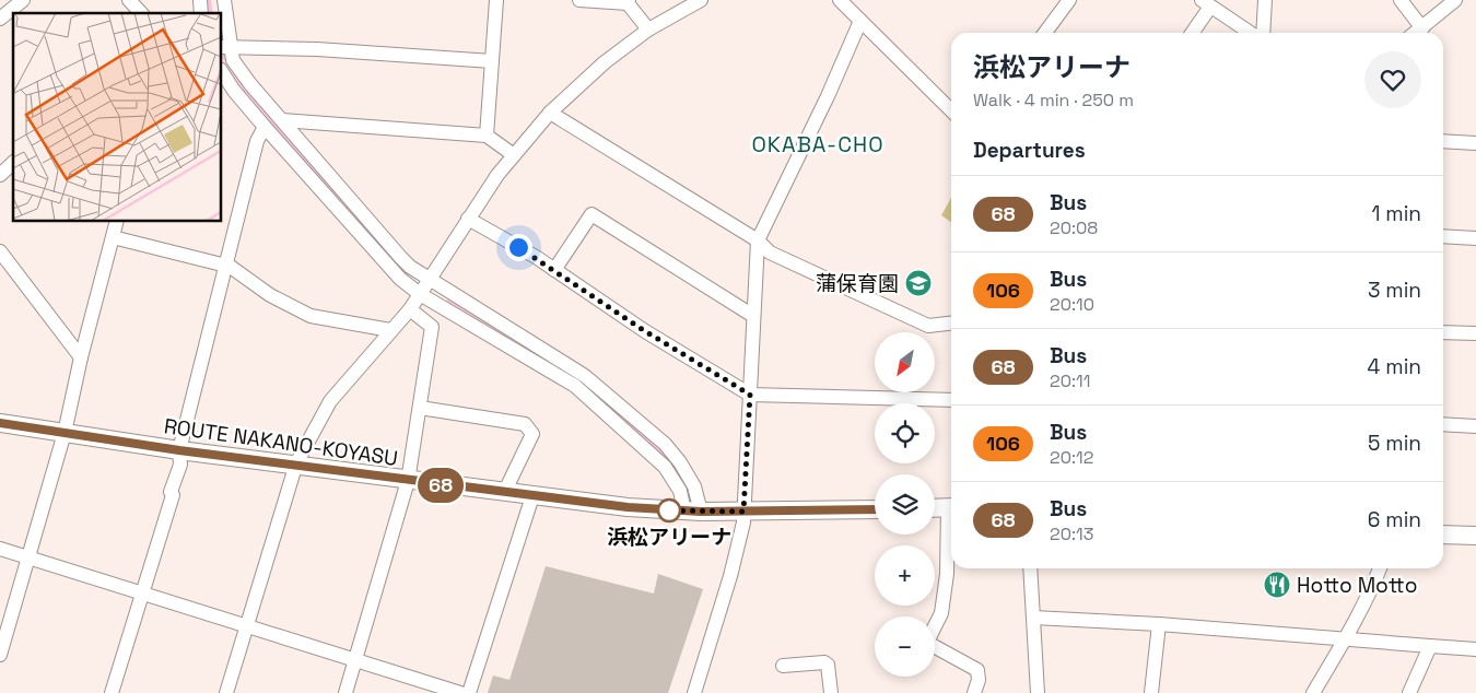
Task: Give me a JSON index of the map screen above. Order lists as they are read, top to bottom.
{
  "streets": {
    "main road": ["ROUTE NAKANO-KOYASU"]
  },
  "districts": ["OKABA-CHO"],
  "places": {
    "school or university": ["蒲保育園"],
    "other": ["浜松アリーナ"],
    "restaurant": ["Hotto Motto"]
  },
  "lines": ["bus line 68"],
  "north": "bottom left",
  "page": {
    "on_map": "68",
    "heading": [
      ["浜松アリーナ", "Walk · 4 min · 250 m"],
      "Departures"
    ],
    "list": [
      {
        "mark": "68",
        "name": "Bus",
        "note": "20:08",
        "value": "1 min"
      },
      {
        "mark": "106",
        "name": "Bus",
        "note": "20:10",
        "value": "3 min"
      },
      {
        "mark": "68",
        "name": "Bus",
        "note": "20:11",
        "value": "4 min"
      },
      {
        "mark": "106",
        "name": "Bus",
        "note": "20:12",
        "value": "5 min"
      },
      {
        "mark": "68",
        "name": "Bus",
        "note": "20:13",
        "value": "6 min"
      }
    ],
    "map_buttons": ["+", "−"]
  }
}
